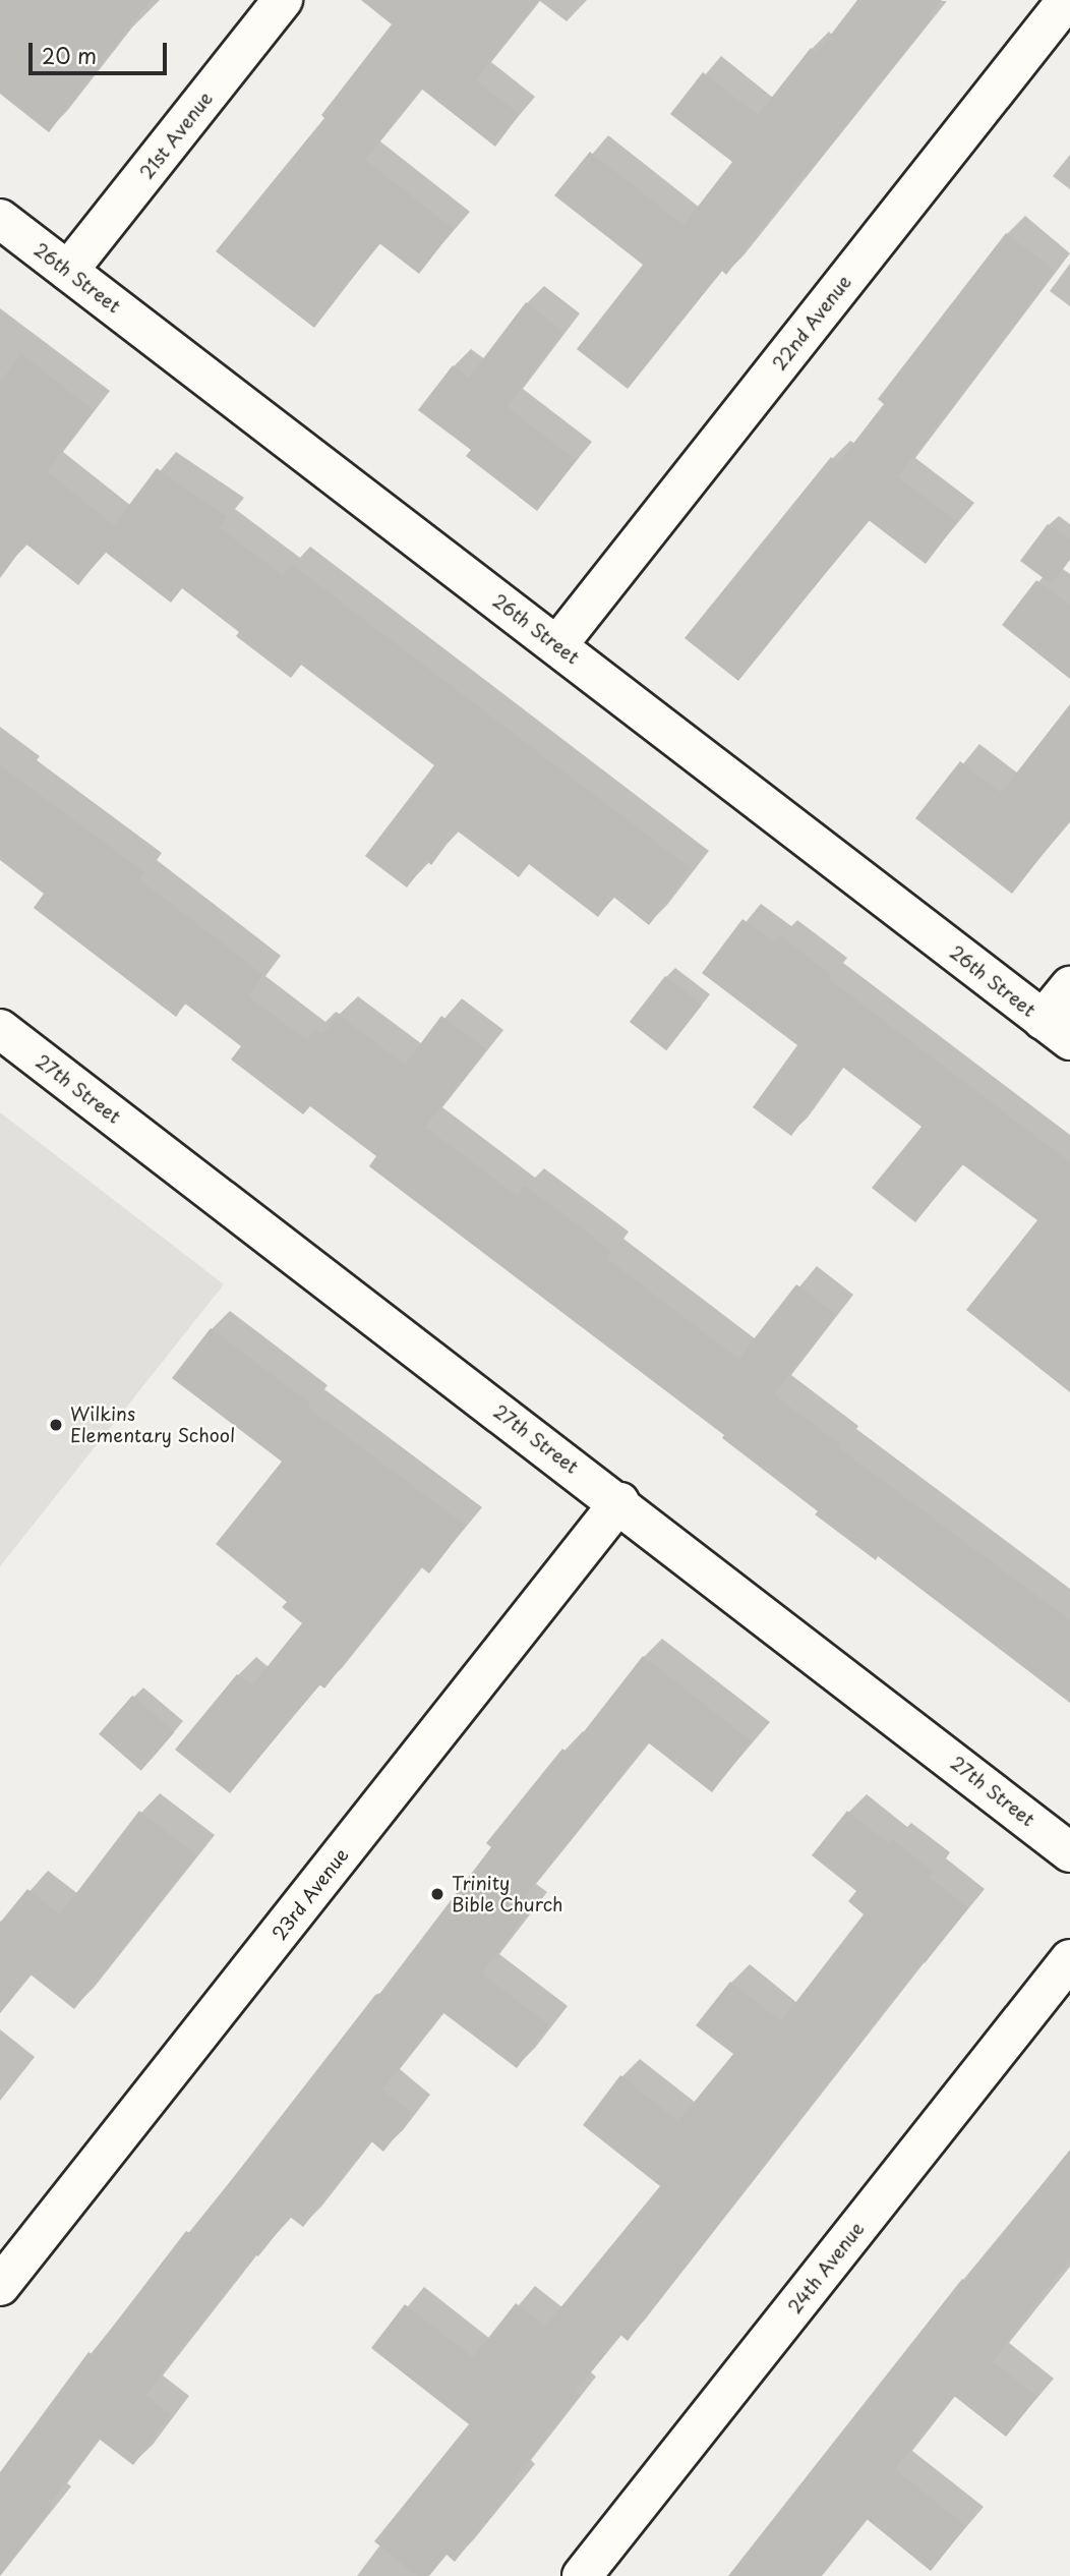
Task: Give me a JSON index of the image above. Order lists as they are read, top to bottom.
{
  "streets": {
    "street": [
      "21st Avenue",
      "26th Street",
      "22nd Avenue",
      "27th Street",
      "23rd Avenue",
      "24th Avenue"
    ]
  },
  "crossings": [
    ["21st Avenue", "26th Street"],
    ["26th Street", "22nd Avenue"],
    ["27th Street", "23rd Avenue"]
  ],
  "places": ["Wilkins Elementary School", "Trinity Bible Church"],
  "scale_bar": "20 m"
}
